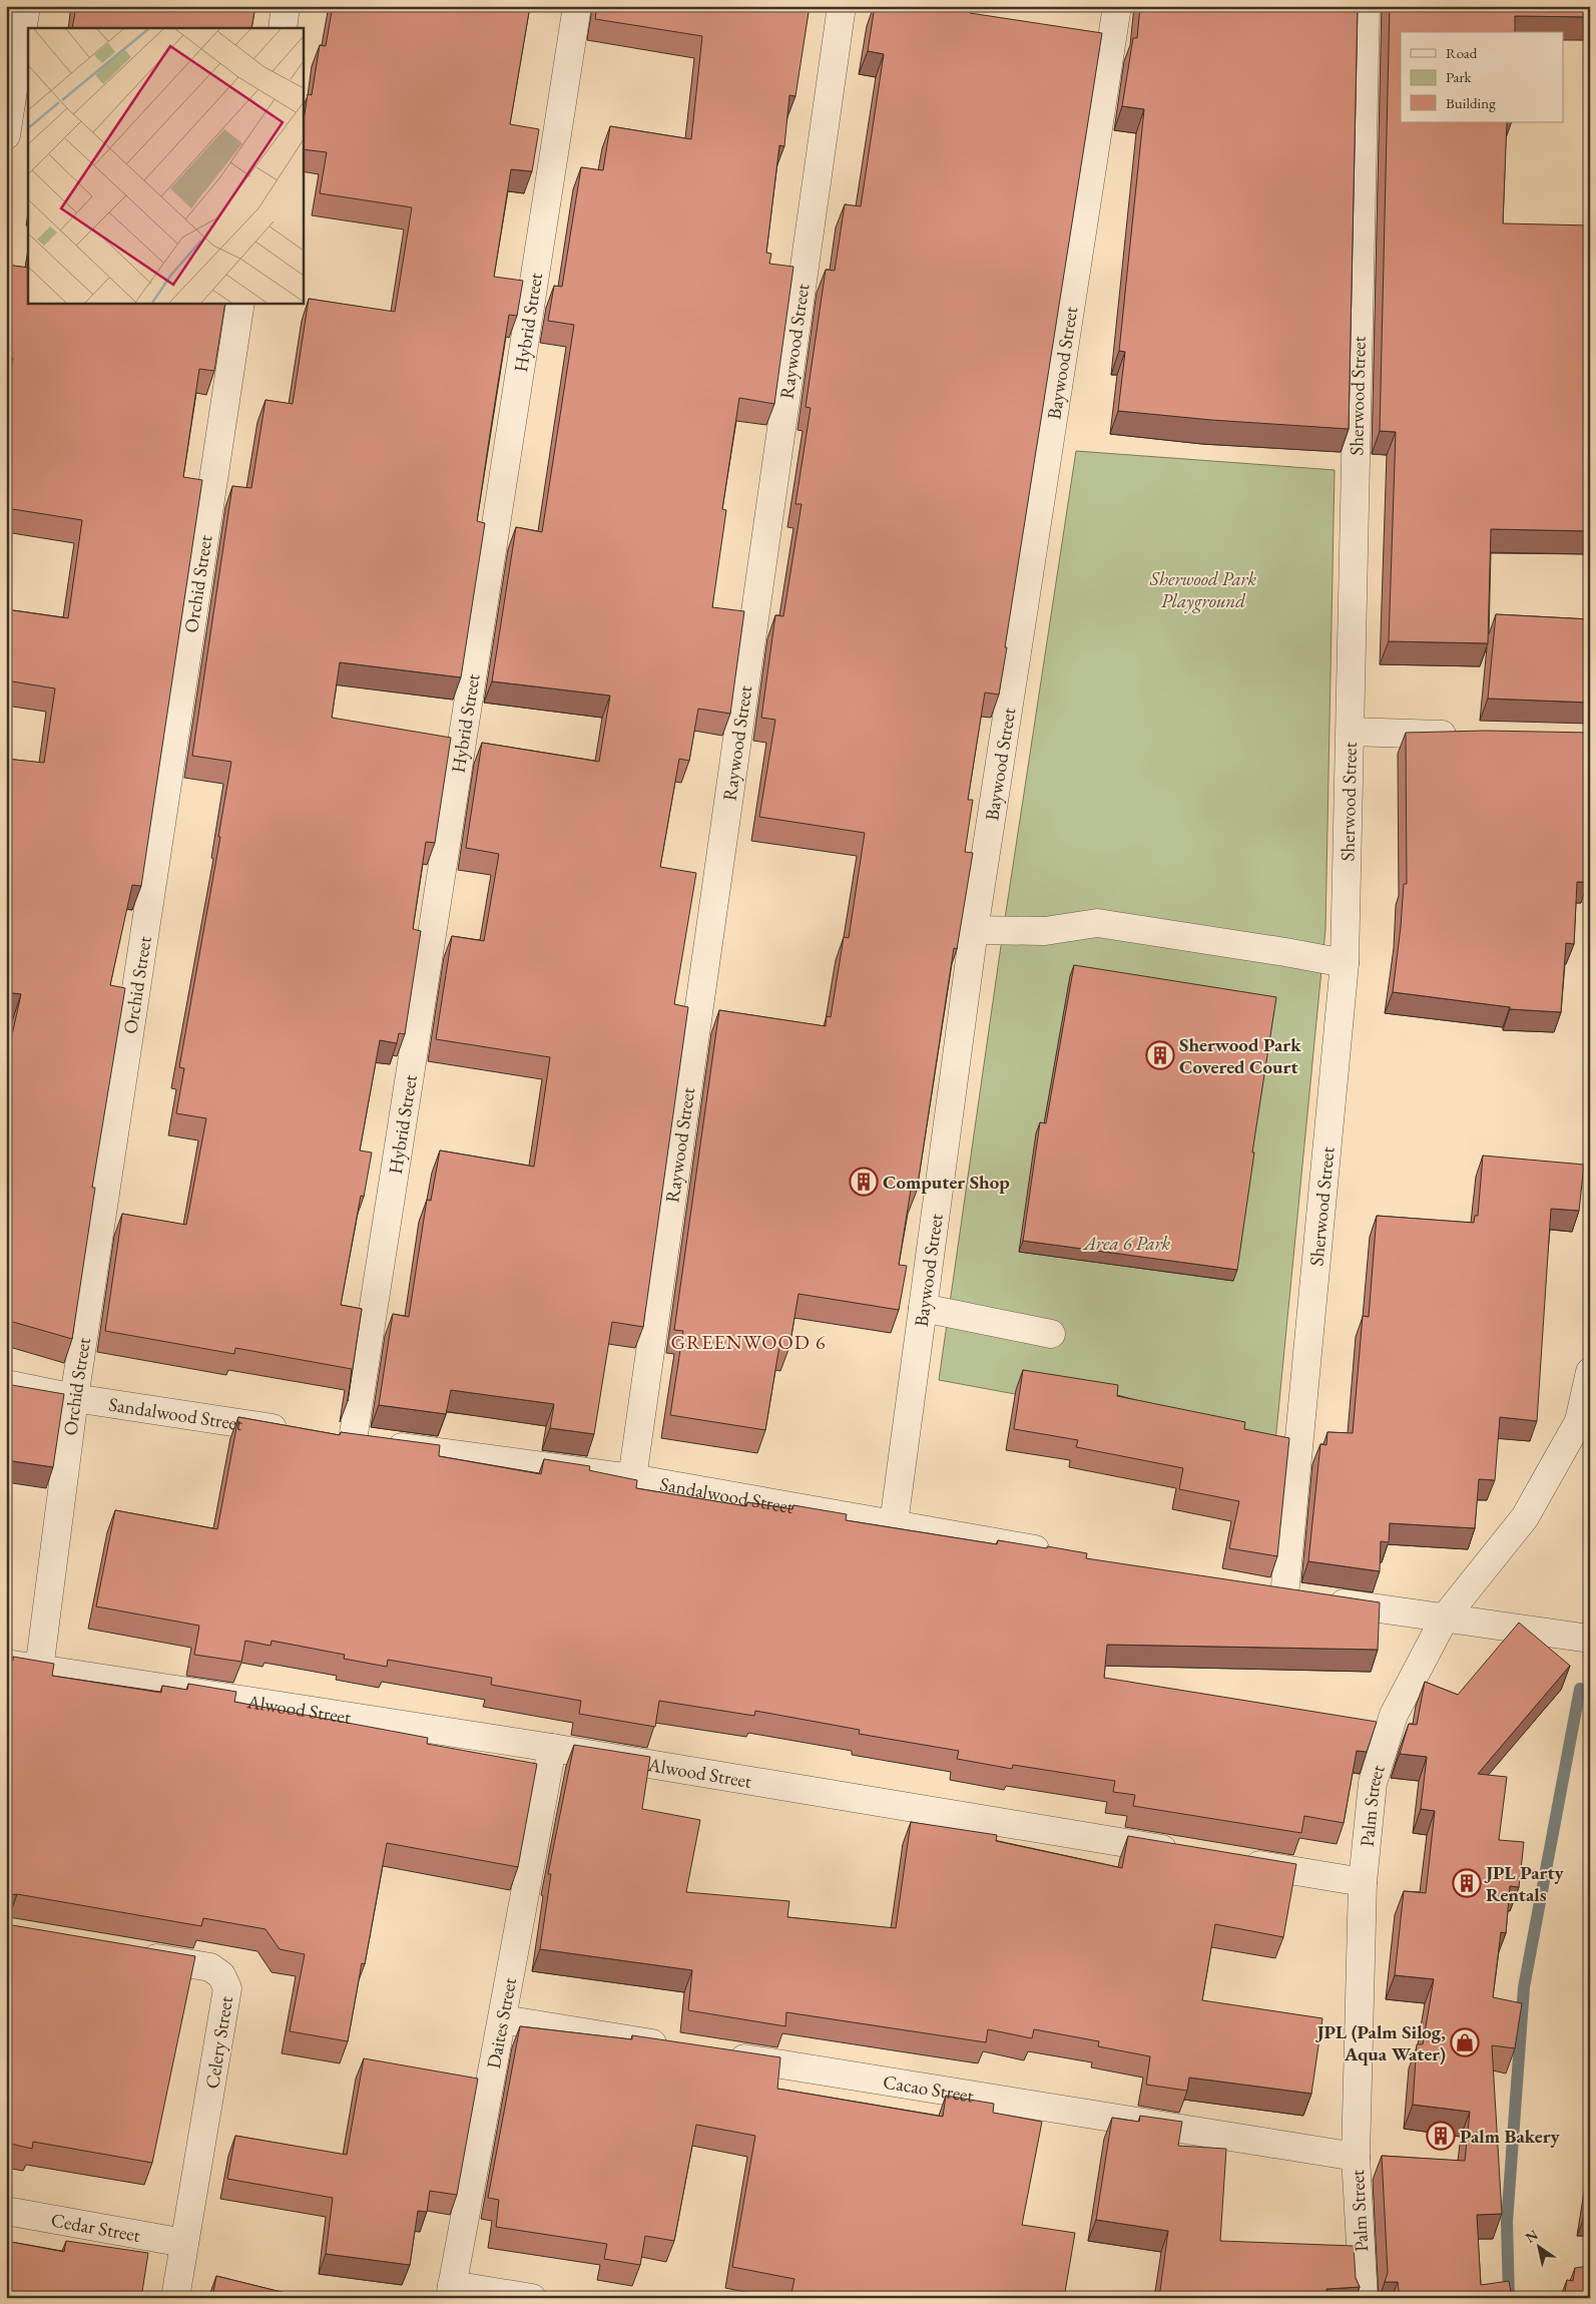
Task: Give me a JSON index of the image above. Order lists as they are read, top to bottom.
{
  "streets": {
    "street": [
      "Hybrid Street",
      "Raywood Street",
      "Baywood Street",
      "Sherwood Street",
      "Orchid Street",
      "Sandalwood Street",
      "Alwood Street",
      "Palm Street",
      "Daites Street",
      "Celery Street",
      "Cacao Street",
      "Cedar Street"
    ]
  },
  "crossings": [
    ["Hybrid Street", "Sandalwood Street"],
    ["Raywood Street", "Sandalwood Street"],
    ["Baywood Street", "Sandalwood Street"],
    ["Orchid Street", "Sandalwood Street"],
    ["Orchid Street", "Alwood Street"],
    ["Alwood Street", "Daites Street"],
    ["Palm Street", "Cacao Street"],
    ["Celery Street", "Cedar Street"]
  ],
  "districts": ["GREENWOOD 6"],
  "parks": ["Sherwood Park Playground", "Area 6 Park"],
  "places": {
    "building": [
      "Sherwood Park Covered Court",
      "Computer Shop",
      "JPL Party Rentals",
      "Palm Bakery"
    ],
    "shop": ["JPL (Palm Silog, Aqua Water)"]
  },
  "legend": ["Road", "Park", "Building"],
  "north": "top left"
}
